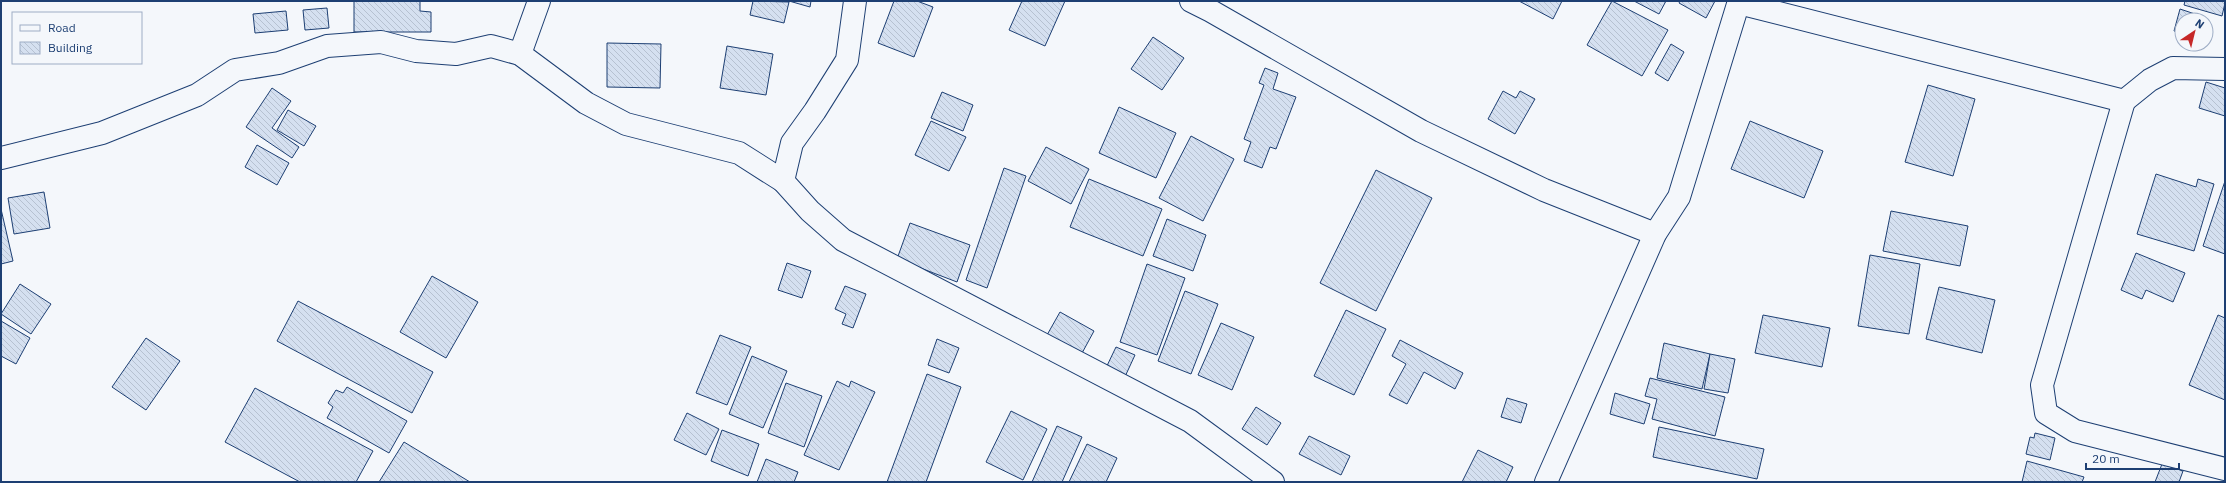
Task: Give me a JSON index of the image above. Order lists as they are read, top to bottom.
{
  "legend": ["Road", "Building"],
  "scale_bar": "20 m",
  "north": "top right"
}
